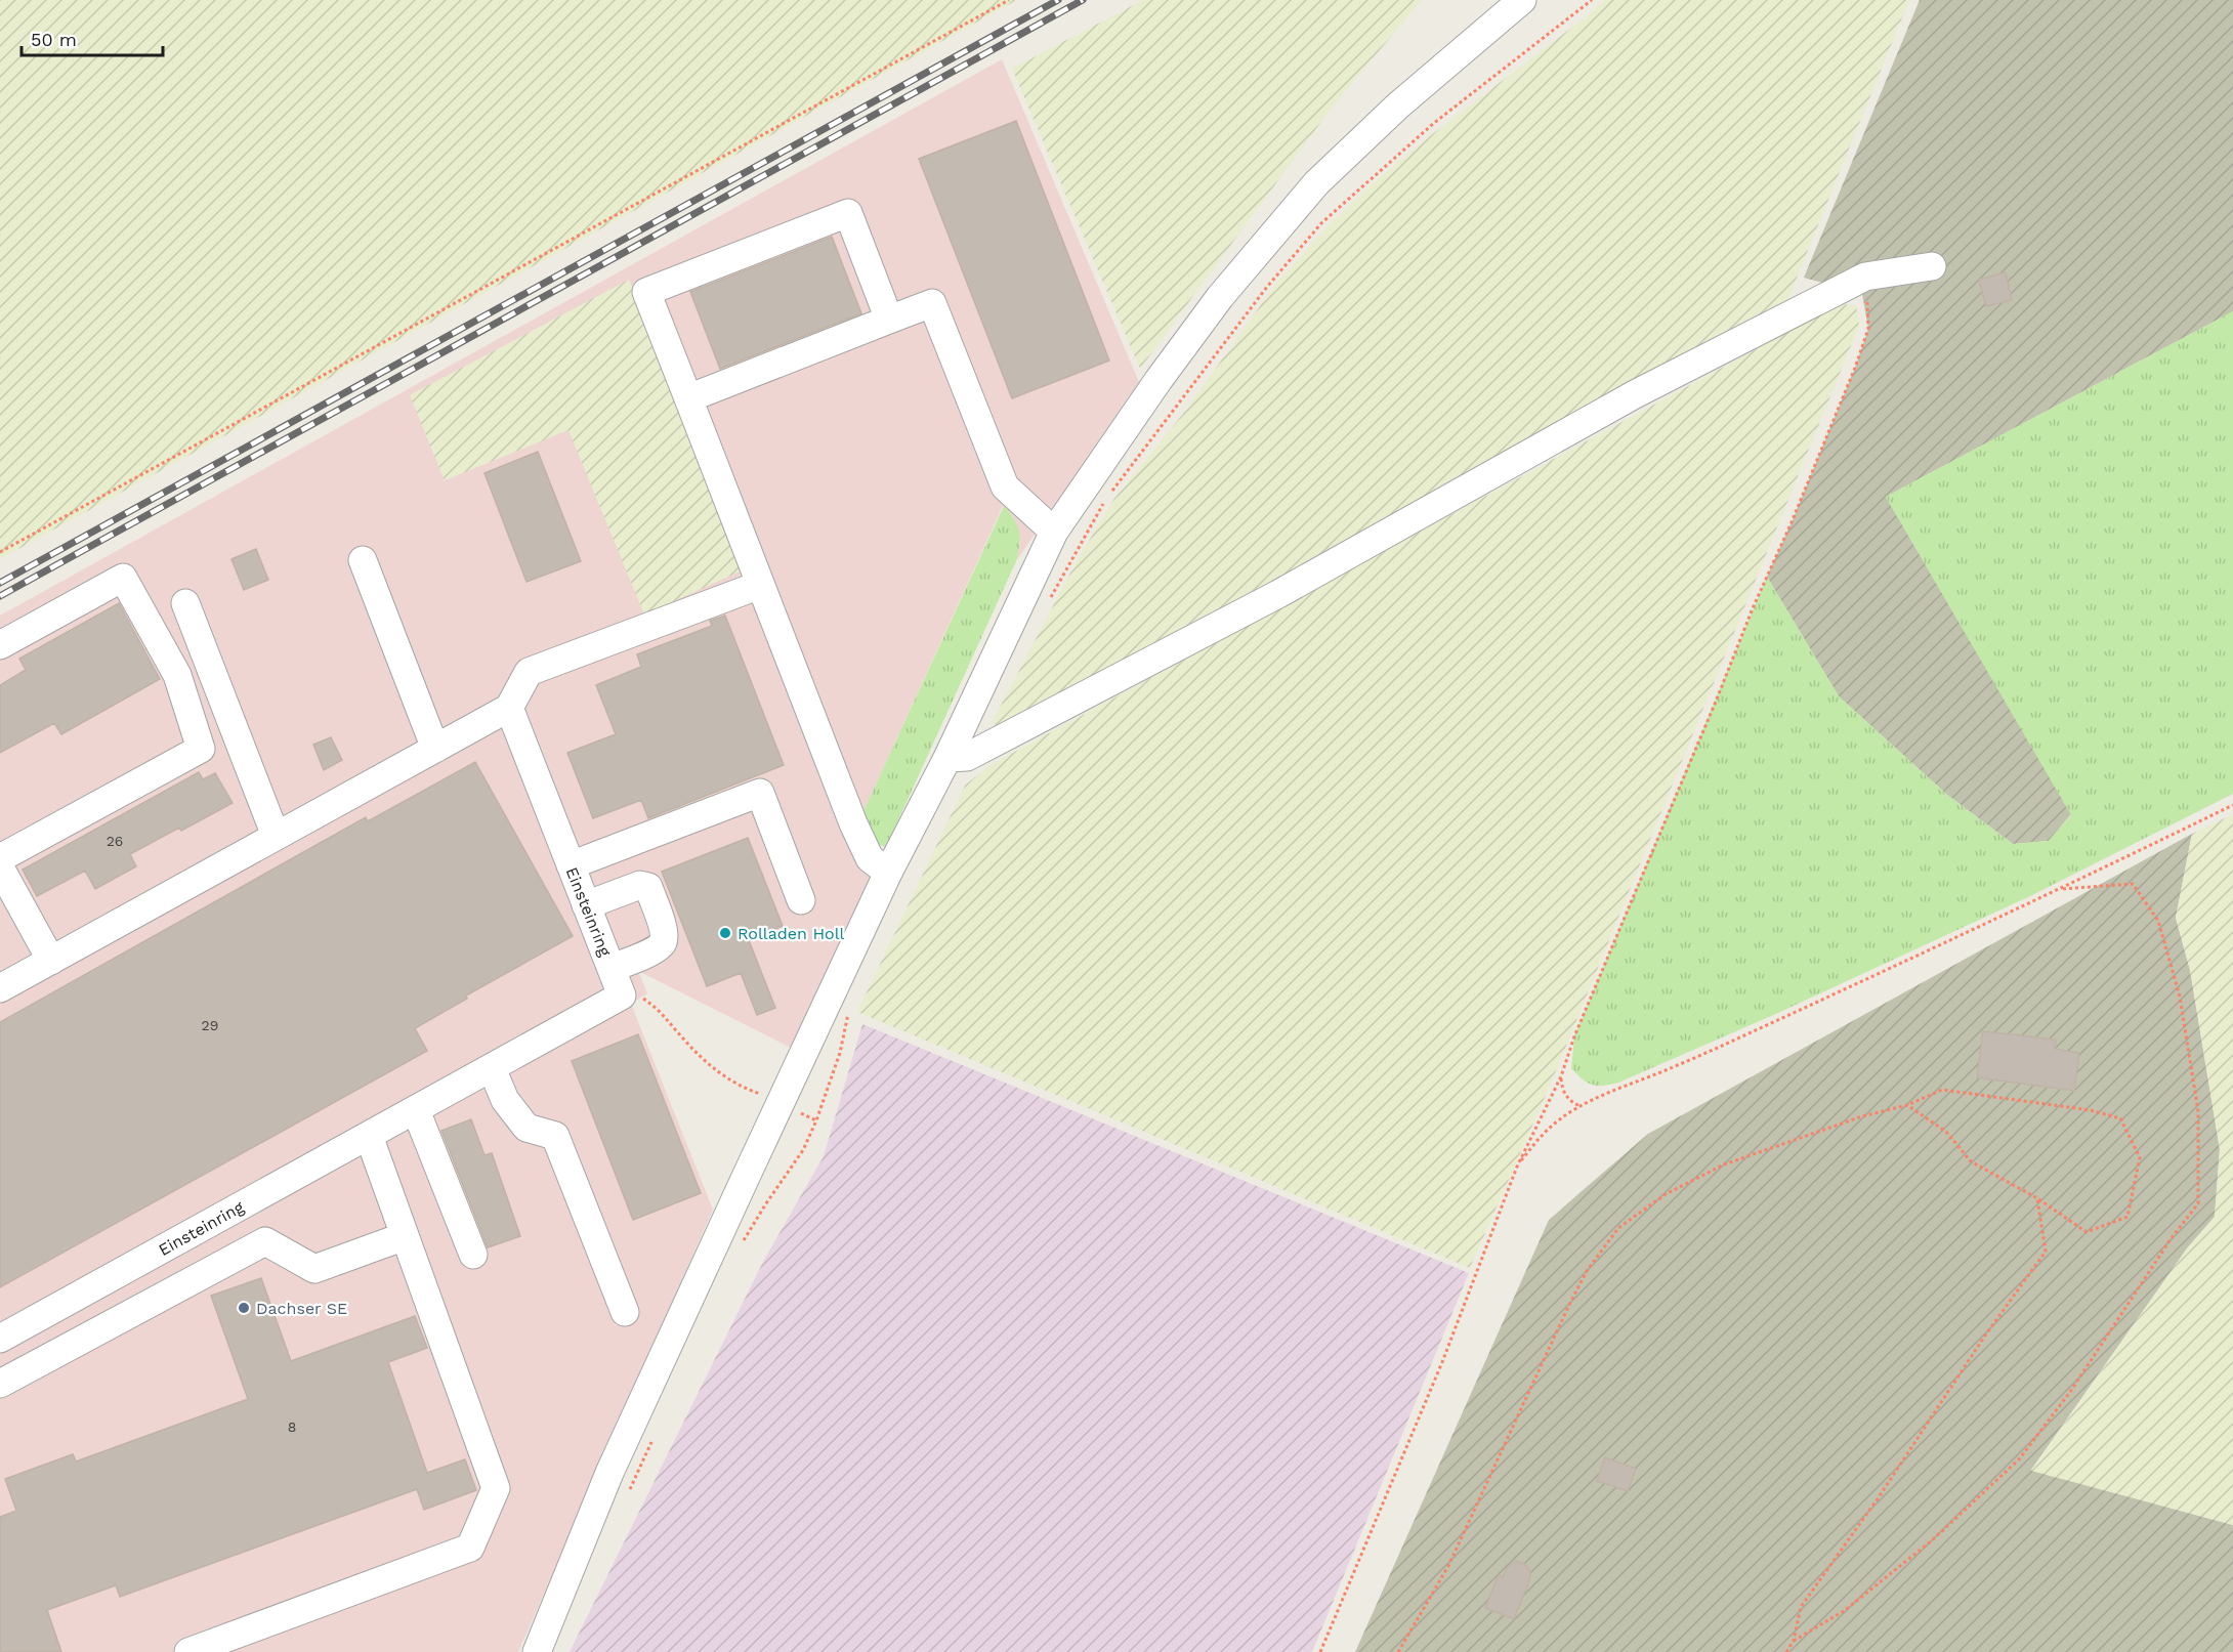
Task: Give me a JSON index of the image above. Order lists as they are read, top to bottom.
{
  "streets": {
    "street": ["Einsteinring"]
  },
  "places": ["Rolladen Holl", "Dachser SE"],
  "house_numbers": ["26", "29", "8"],
  "scale_bar": "50 m"
}
